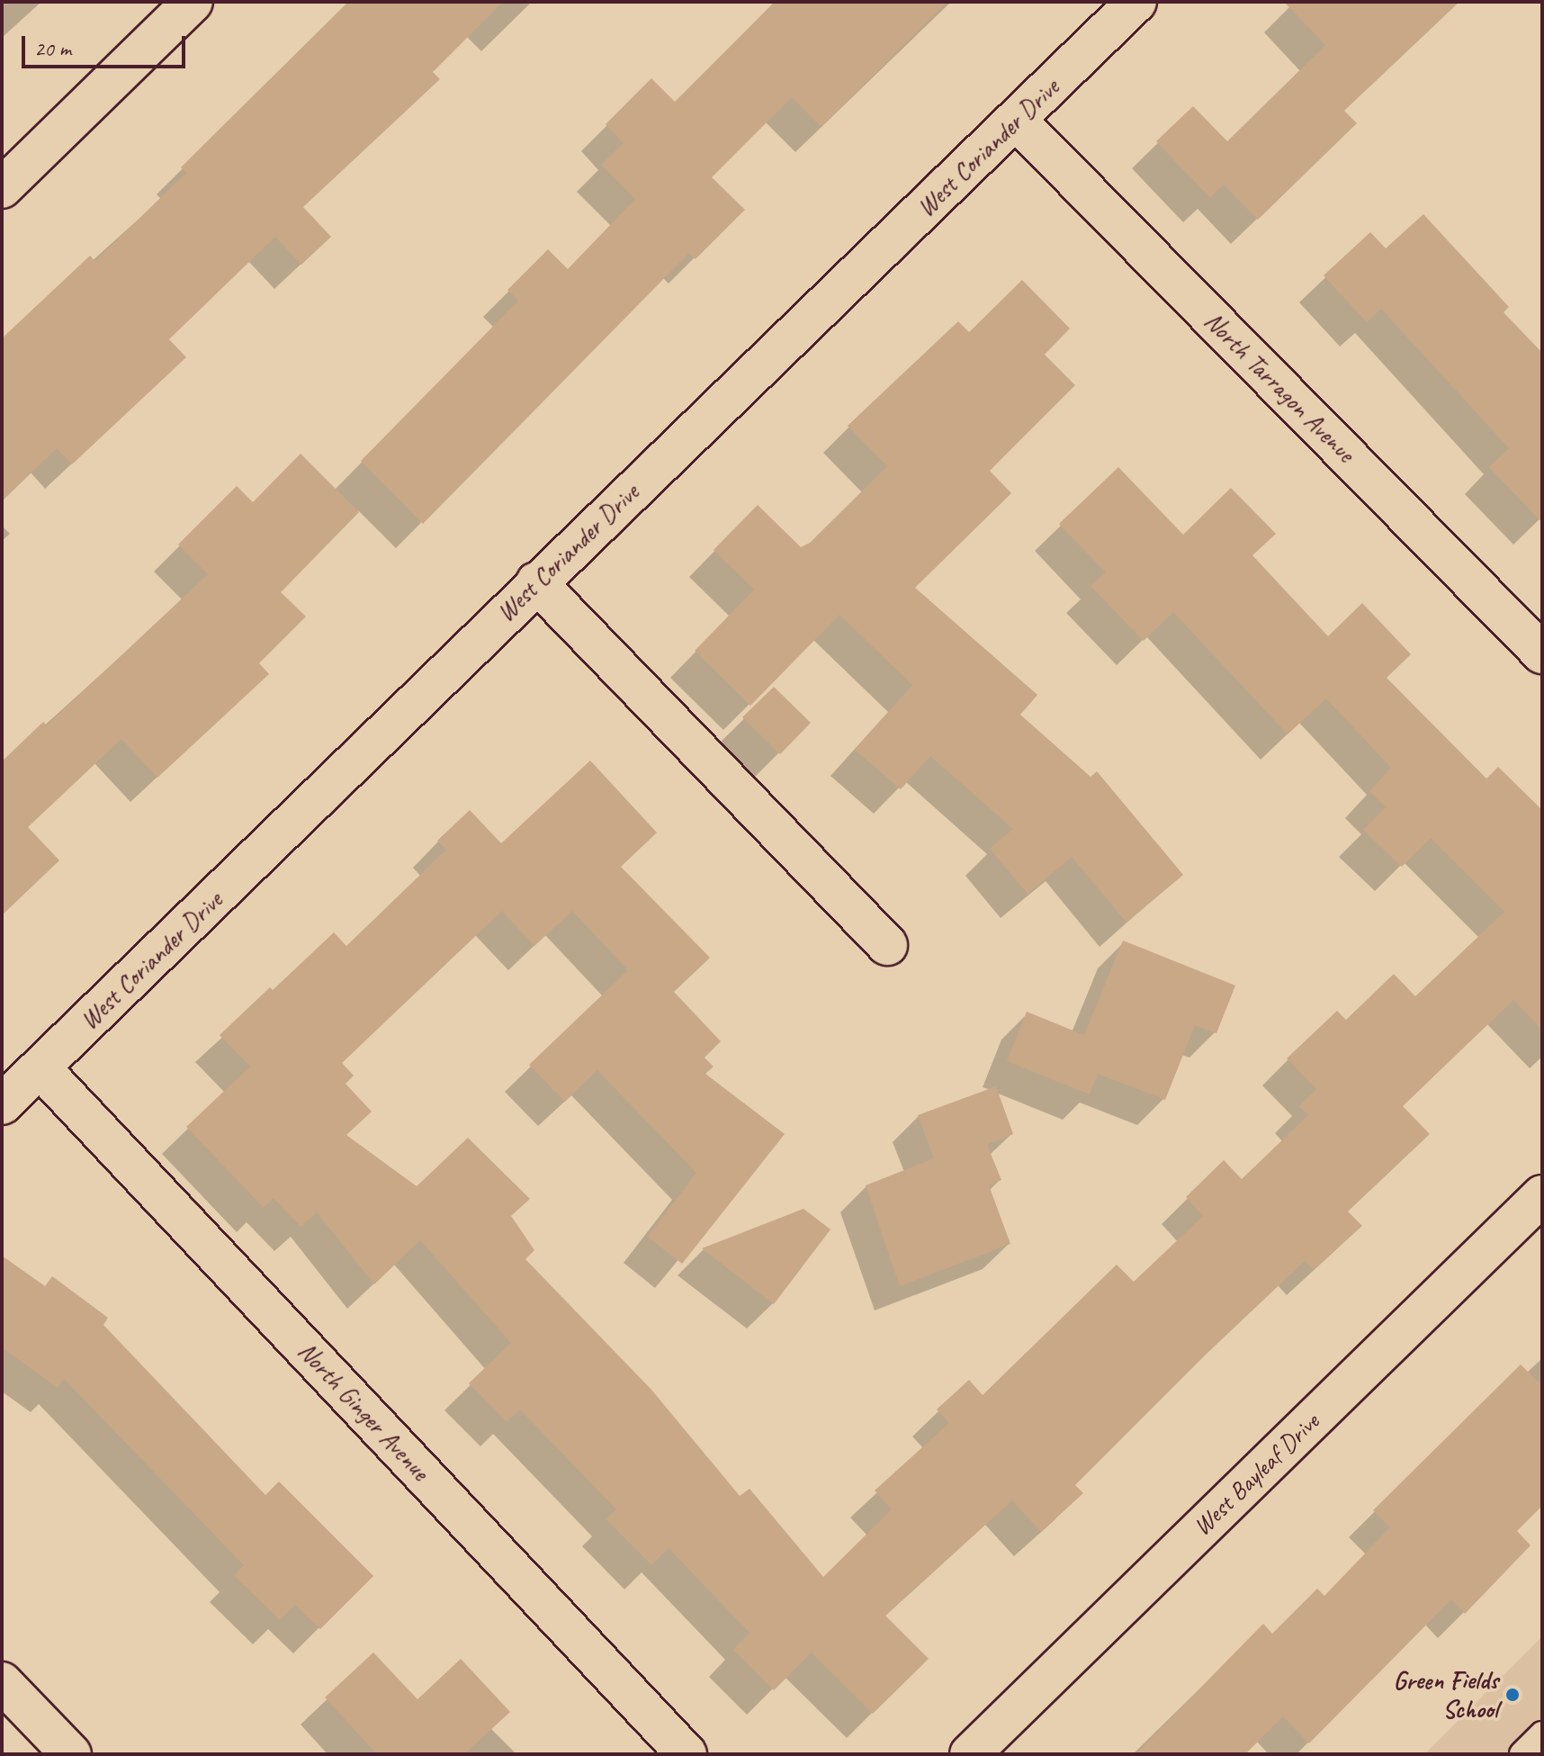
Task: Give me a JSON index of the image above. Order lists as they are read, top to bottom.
{
  "streets": {
    "street": [
      "West Coriander Drive",
      "North Tarragon Avenue",
      "North Ginger Avenue",
      "West Bayleaf Drive"
    ]
  },
  "crossings": [
    ["West Coriander Drive", "North Tarragon Avenue"],
    ["West Coriander Drive", "North Ginger Avenue"]
  ],
  "places": ["Green Fields School"],
  "scale_bar": "20 m"
}
